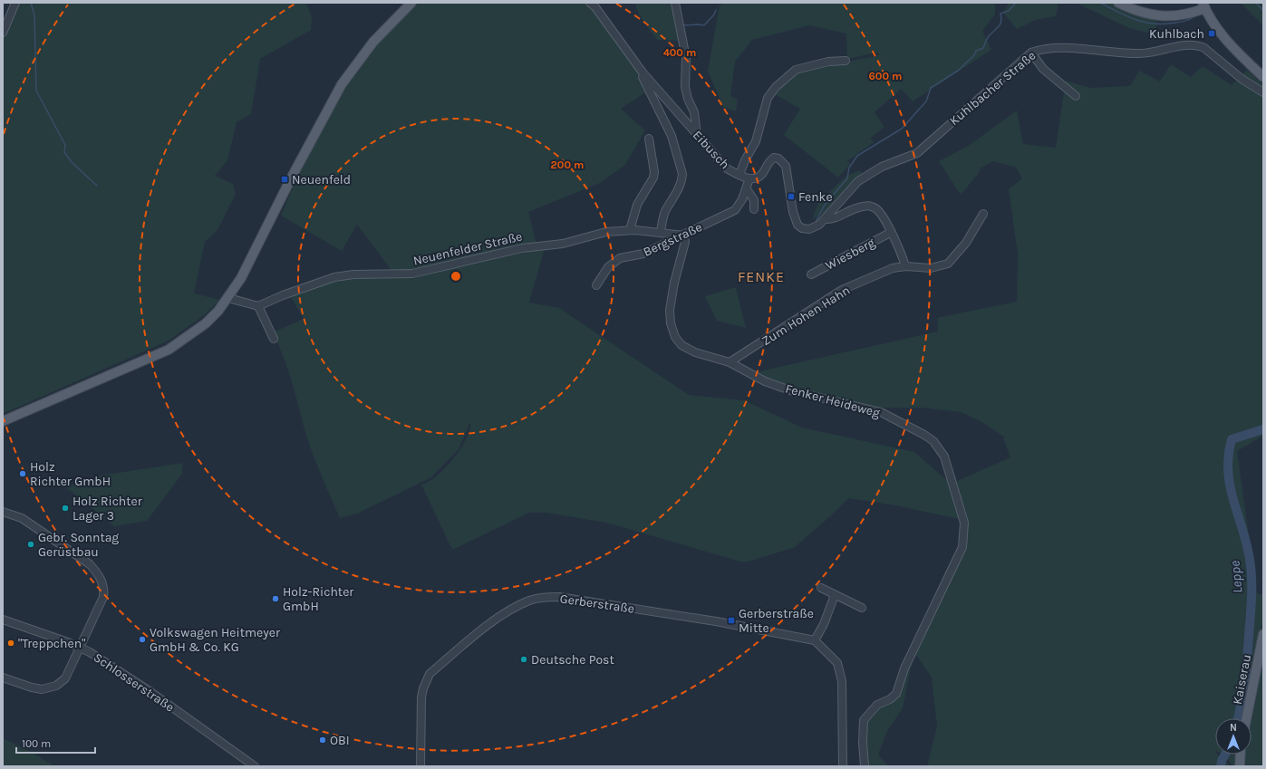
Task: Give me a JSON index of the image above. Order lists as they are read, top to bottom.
{
  "streets": {
    "main road": ["Kaiserau"],
    "street": [
      "Kuhlbacher Straße",
      "Eibusch",
      "Bergstraße",
      "Neuenfelder Straße",
      "Wiesberg",
      "Zum Hohen Hahn",
      "Fenker Heideweg",
      "Gerberstraße",
      "Schlosserstraße"
    ]
  },
  "crossings": [
    ["Eibusch", "Bergstraße"],
    ["Bergstraße", "Neuenfelder Straße"],
    ["Bergstraße", "Fenker Heideweg"],
    ["Neuenfelder Straße", "Fenker Heideweg"],
    ["Zum Hohen Hahn", "Fenker Heideweg"]
  ],
  "districts": ["FENKE"],
  "water": ["Leppe"],
  "places": {
    "transit": [
      "Kuhlbach",
      "Neuenfeld",
      "Fenke",
      "Gerberstraße Mitte"
    ],
    "other": [
      "Holz Richter GmbH",
      "Holz Richter Lager 3",
      "Gebr. Sonntag Gerüstbau",
      "Holz-Richter GmbH",
      "Volkswagen Heitmeyer GmbH & Co. KG",
      "\"Treppchen\"",
      "Deutsche Post",
      "OBI"
    ]
  },
  "scale_bar": "100 m",
  "north": "top",
  "rings": ["400 m", "600 m", "200 m"]
}
